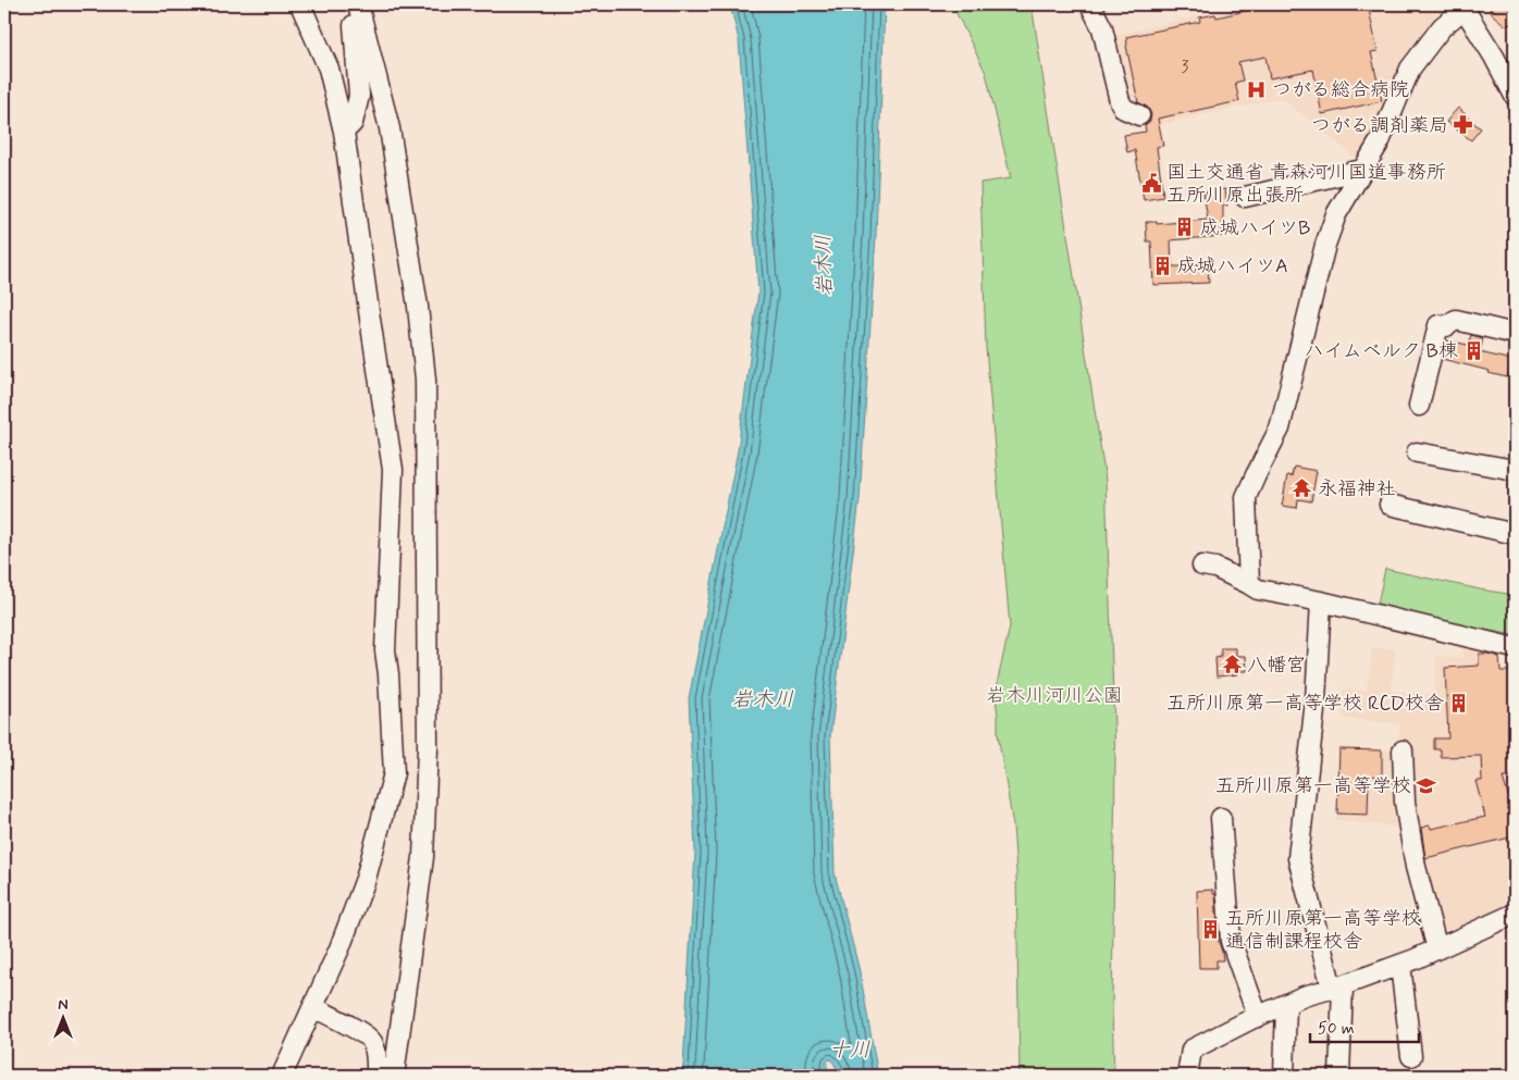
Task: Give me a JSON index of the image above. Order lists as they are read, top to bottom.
{
  "water": ["岩木川", "十川"],
  "parks": ["岩木川河川公園"],
  "places": {
    "hospital": ["つがる総合病院"],
    "pharmacy": ["つがる調剤薬局"],
    "public building": ["国土交通省 青森河川国道事務所 五所川原出張所"],
    "building": [
      "成城ハイツB",
      "成城ハイツA",
      "ハイムベルク B棟",
      "五所川原第一高等学校 RCD校舎",
      "五所川原第一高等学校 通信制課程校舎"
    ],
    "temple": ["永福神社", "八幡宮"],
    "school or university": ["五所川原第一高等学校"]
  },
  "house_numbers": ["3"],
  "scale_bar": "50 m",
  "north": "top"
}
